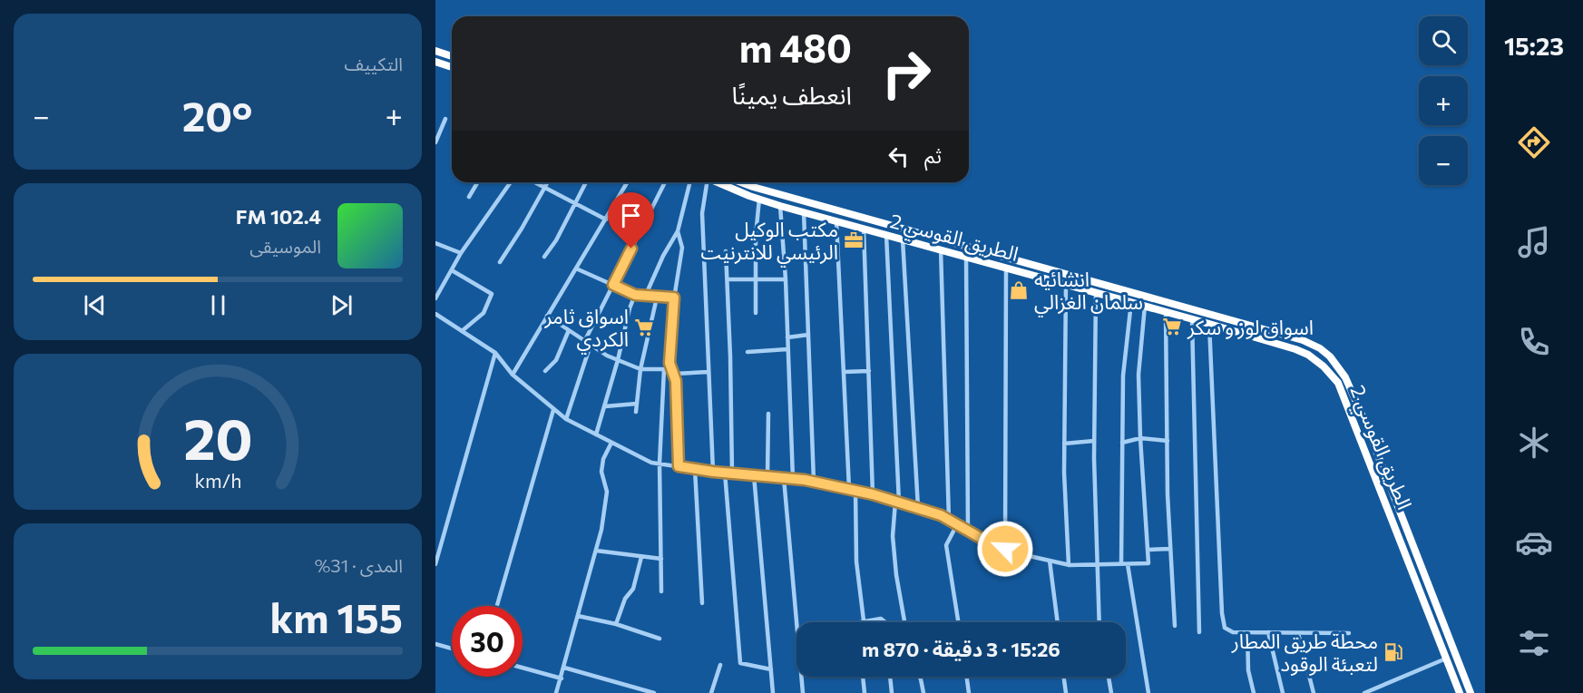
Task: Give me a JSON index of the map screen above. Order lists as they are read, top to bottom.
{
  "streets": {
    "highway": ["الطريق القوسي 2"]
  },
  "places": {
    "office": ["مكتب الوكيل الرئيسي للانترنيت"],
    "shop": ["انشائيه سلمان الغزالي"],
    "supermarket": ["اسواق لوز و سكر", "اسواق ثامر الكردي"],
    "fuel station": ["محطة طريق المطار لتعبئة الوقود"]
  },
  "page": {
    "tabs": "15:23",
    "tile": [
      "التكييف",
      ["المدى · 31%", "155 km"]
    ],
    "map_buttons": ["+", "−"],
    "turn": ["480 m", "انعطف يمينًا"],
    "heat": ["−", "20°", "+"],
    "then": "ثم",
    "song": ["102.4 FM", "الموسيقى"],
    "limit": "30",
    "trip": "15:26 · 3 دقيقة · 870 m",
    "gauge": ["20", "km/h"]
  }
}
